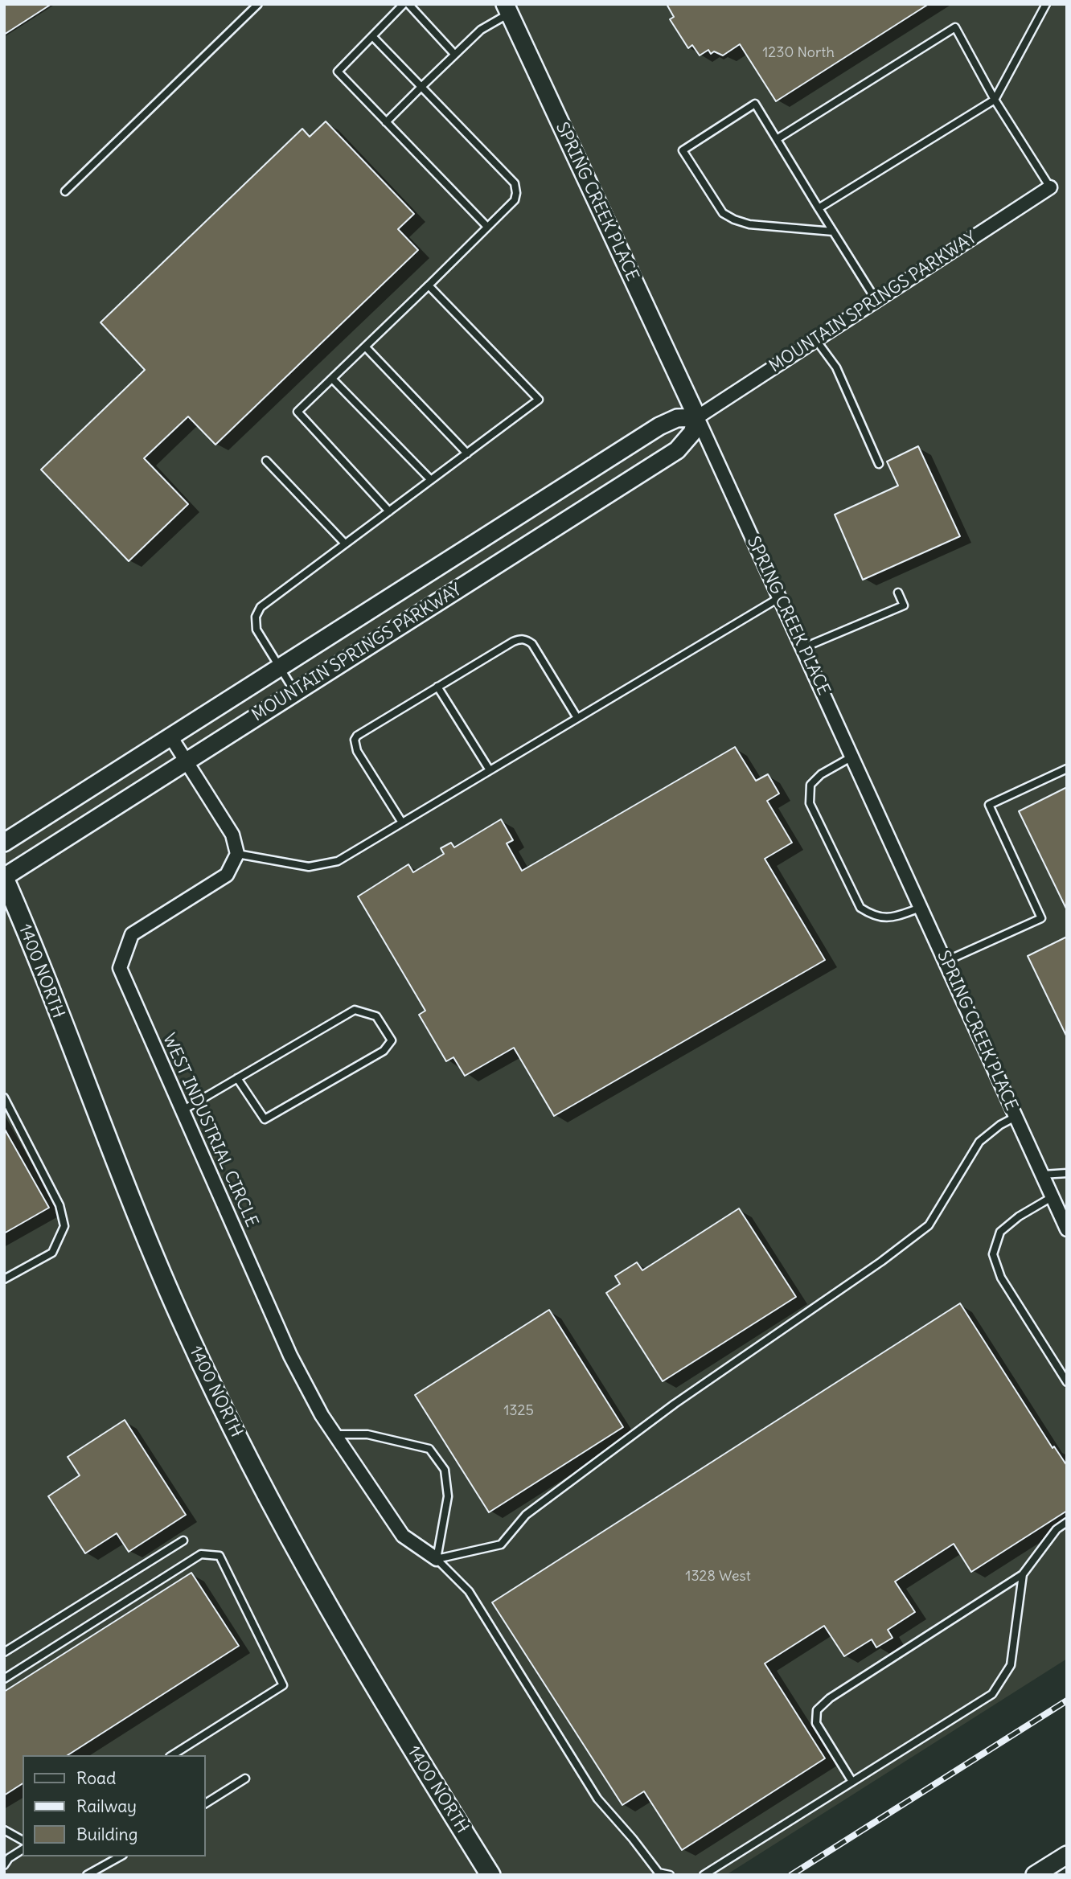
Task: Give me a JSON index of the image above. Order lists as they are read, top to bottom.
{
  "streets": {
    "main road": ["1400 NORTH"],
    "street": ["SPRING CREEK PLACE", "MOUNTAIN SPRINGS PARKWAY", "WEST INDUSTRIAL CIRCLE"]
  },
  "crossings": [
    ["SPRING CREEK PLACE", "MOUNTAIN SPRINGS PARKWAY"],
    ["MOUNTAIN SPRINGS PARKWAY", "1400 NORTH"]
  ],
  "house_numbers": ["1230 North", "1325", "1328 West"],
  "legend": ["Road", "Railway", "Building"]
}
